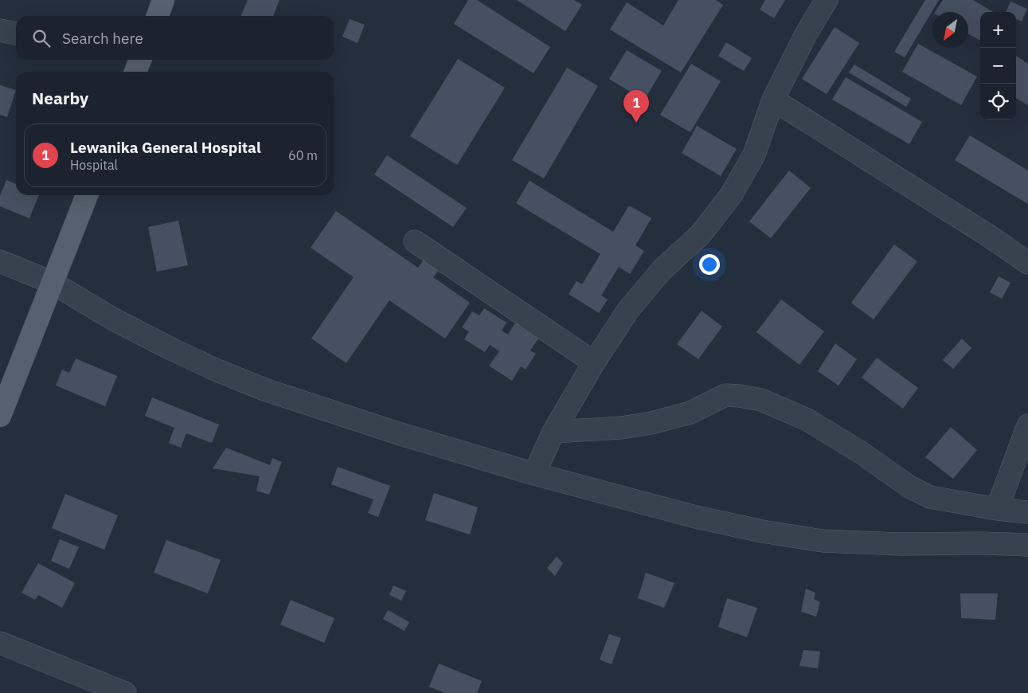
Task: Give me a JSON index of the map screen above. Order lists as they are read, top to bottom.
{
  "north": "bottom left",
  "page": {
    "map_buttons": ["+", "−"],
    "search": "Search here",
    "heading": "Nearby",
    "pins": "1",
    "list": [
      {
        "mark": "1",
        "name": "Lewanika General Hospital",
        "note": "Hospital",
        "value": "60 m"
      }
    ]
  }
}
